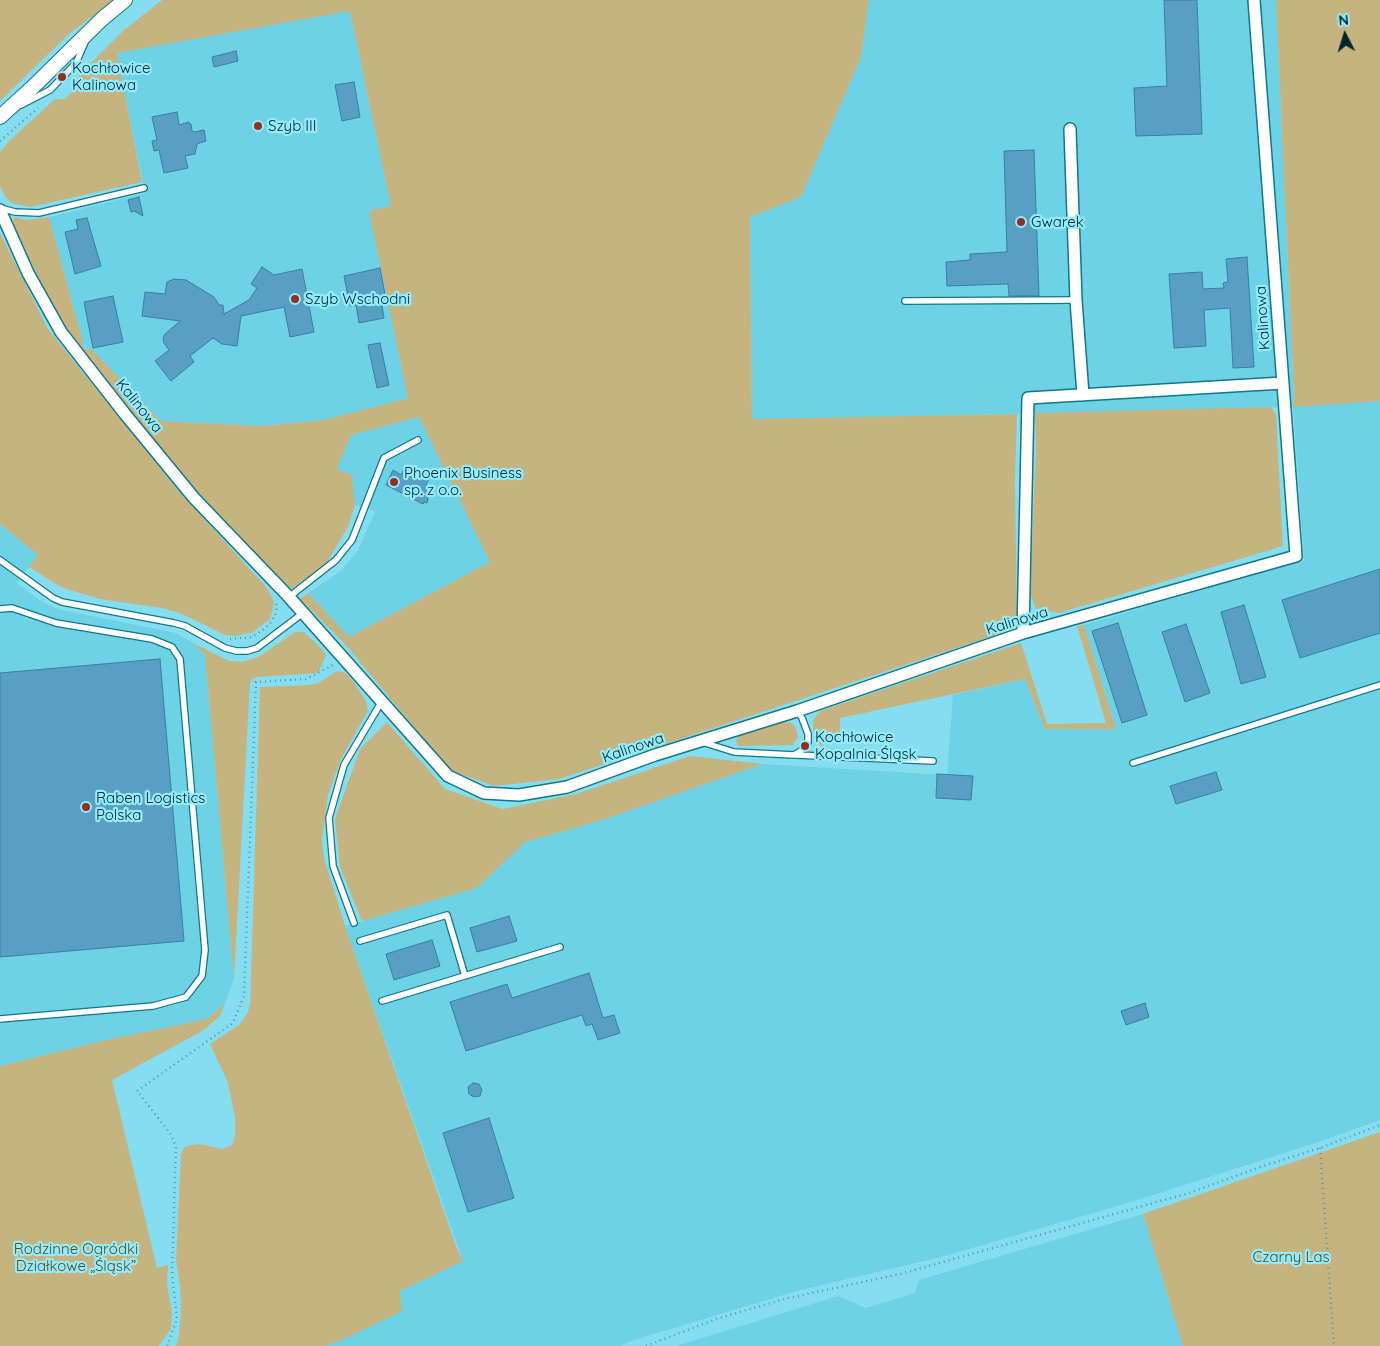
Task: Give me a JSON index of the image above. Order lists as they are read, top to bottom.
{
  "streets": {
    "street": ["Kalinowa"]
  },
  "parks": ["Rodzinne Ogródki Działkowe „Śląsk”", "Czarny Las"],
  "places": [
    "Kochłowice Kalinowa",
    "Szyb III",
    "Gwarek",
    "Szyb Wschodni",
    "Phoenix Business sp. z o.o.",
    "Kochłowice Kopalnia Śląsk",
    "Raben Logistics Polska"
  ],
  "north": "top"
}
